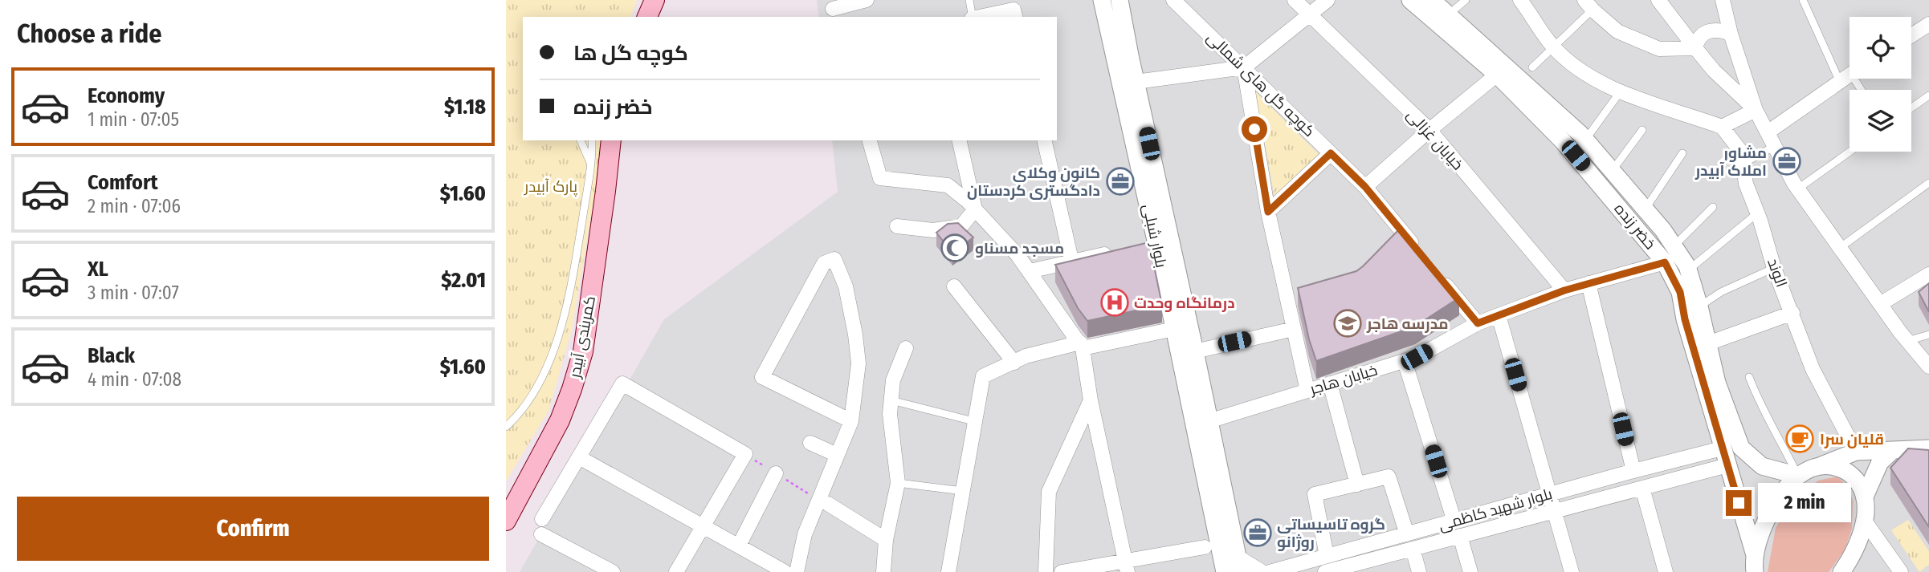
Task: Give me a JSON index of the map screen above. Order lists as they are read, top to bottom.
{
  "streets": {
    "main road": ["کمربندی آبیدر"],
    "street": [
      "کوچه گل های شمالی",
      "خیابان غزالی",
      "خضر زنده",
      "بلوار شبلی",
      "الوند",
      "خیابان هاجر",
      "بلوار شهید کاظمی"
    ]
  },
  "crossings": [
    ["خیابان غزالی", "خیابان هاجر"],
    ["خضر زنده", "خیابان هاجر"],
    ["خضر زنده", "بلوار شهید کاظمی"],
    ["بلوار شبلی", "خیابان هاجر"]
  ],
  "parks": ["پارک آبیدر"],
  "places": {
    "office": ["مشاور املاک آبیدر", "کانون وکلای دادگستری کردستان", "گروه تاسیساتی روژانو"],
    "mosque": ["مسجد مسناو"],
    "hospital": ["درمانگاه وحدت"],
    "school or university": ["مدرسه هاجر"],
    "cafe": ["قلیان سرا"]
  },
  "page": {
    "heading": "Choose a ride",
    "banner": ["کوچه گل ها", "خضر زنده"],
    "list": [
      {
        "name": "Economy",
        "note": "1 min · 07:05",
        "value": "$1.18"
      },
      {
        "name": "Comfort",
        "note": "2 min · 07:06",
        "value": "$1.60"
      },
      {
        "name": "XL",
        "note": "3 min · 07:07",
        "value": "$2.01"
      },
      {
        "name": "Black",
        "note": "4 min · 07:08",
        "value": "$1.60"
      }
    ],
    "bubble": "2 min",
    "buttons": "Confirm"
  }
}
